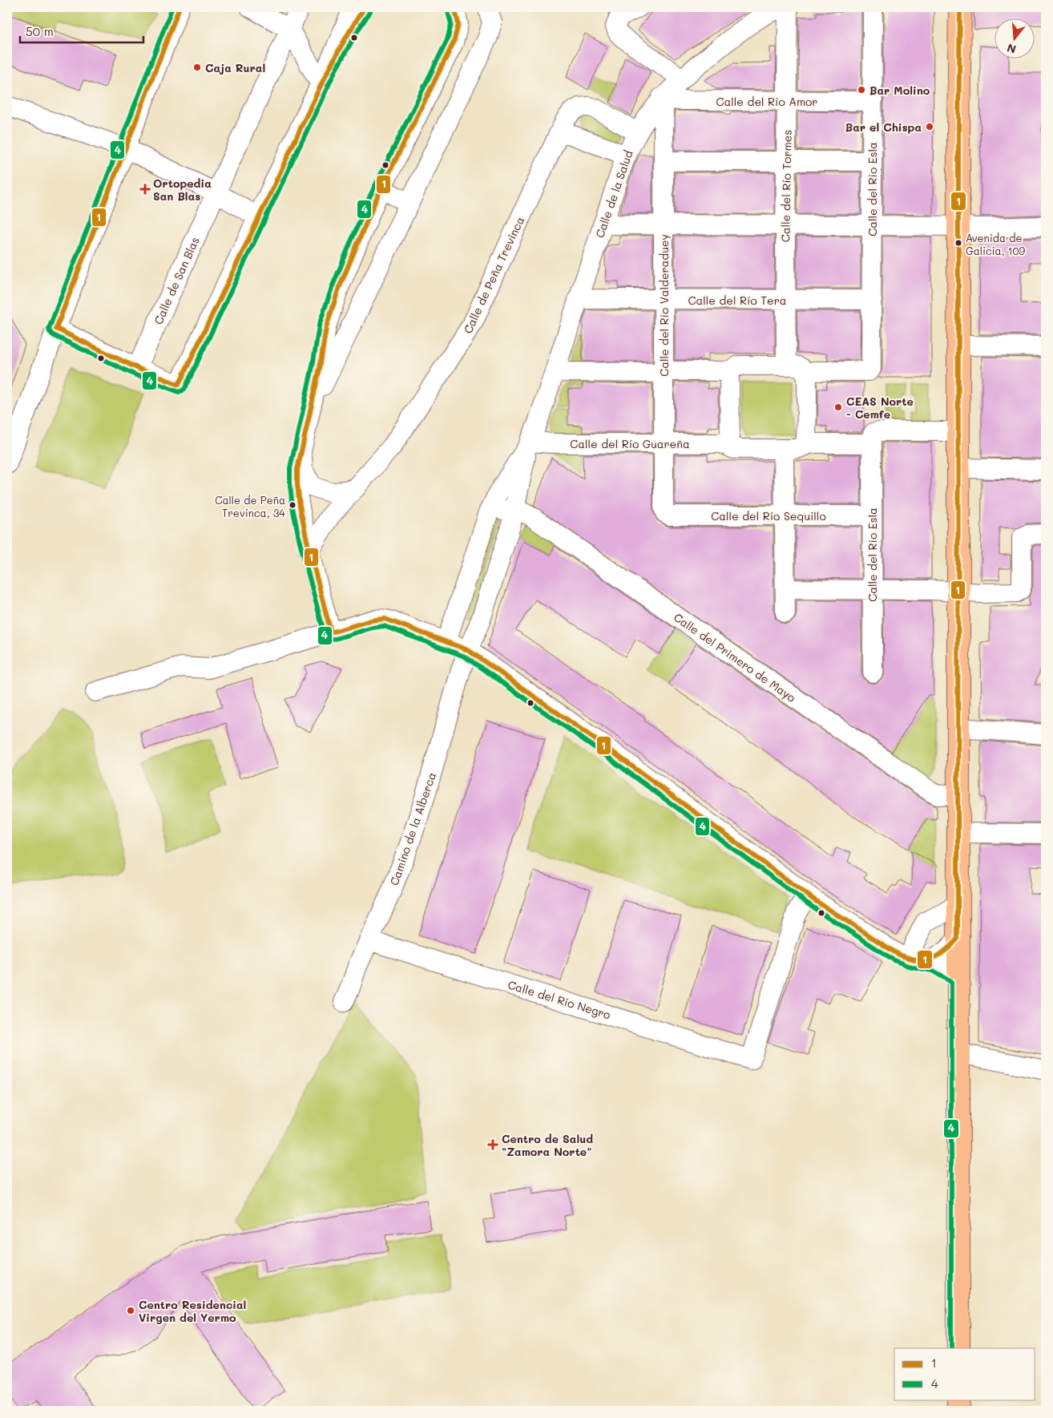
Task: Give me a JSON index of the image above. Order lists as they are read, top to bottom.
{
  "streets": {
    "street": [
      "Calle del Río Amor",
      "Calle del Río Tormes",
      "Calle del Río Esla",
      "Calle de la Salud",
      "Calle de Peña Trevinca",
      "Calle de San Blas",
      "Calle del Río Tera",
      "Calle del Río Valderaduey",
      "Calle del Río Guareña",
      "Calle del Río Sequillo",
      "Calle del Primero de Mayo",
      "Camino de la Alberca",
      "Calle del Río Negro"
    ]
  },
  "crossings": [
    ["Calle del Río Amor", "Calle del Río Tormes"],
    ["Calle del Río Amor", "Calle del Río Esla"],
    ["Calle del Río Amor", "Calle de la Salud"],
    ["Calle del Río Amor", "Calle del Río Valderaduey"],
    ["Calle del Río Tormes", "Calle del Río Tera"],
    ["Calle del Río Esla", "Calle del Río Tera"],
    ["Calle del Río Esla", "Calle del Río Sequillo"],
    ["Calle de la Salud", "Calle de Peña Trevinca"],
    ["Calle de la Salud", "Calle del Río Tera"],
    ["Calle de la Salud", "Calle del Río Valderaduey"],
    ["Calle de la Salud", "Calle del Río Guareña"],
    ["Calle de la Salud", "Camino de la Alberca"],
    ["Calle del Río Tera", "Calle del Río Valderaduey"],
    ["Calle del Río Valderaduey", "Calle del Río Guareña"],
    ["Calle del Río Valderaduey", "Calle del Río Sequillo"],
    ["Calle del Río Guareña", "Camino de la Alberca"],
    ["Calle del Primero de Mayo", "Camino de la Alberca"],
    ["Camino de la Alberca", "Calle del Río Negro"]
  ],
  "places": {
    "other": [
      "Caja Rural",
      "Bar Molino",
      "Bar el Chispa",
      "Avenida de Galicia, 109",
      "CEAS Norte - Cemfe",
      "Calle de Peña Trevinca, 34",
      "Centro Residencial Virgen del Yermo"
    ],
    "health": ["Ortopedia San Blas", "Centro de Salud \"Zamora Norte\""]
  },
  "lines": ["transit line 1", "transit line 4"],
  "legend": ["1", "4"],
  "scale_bar": "50 m",
  "north": "bottom"
}
